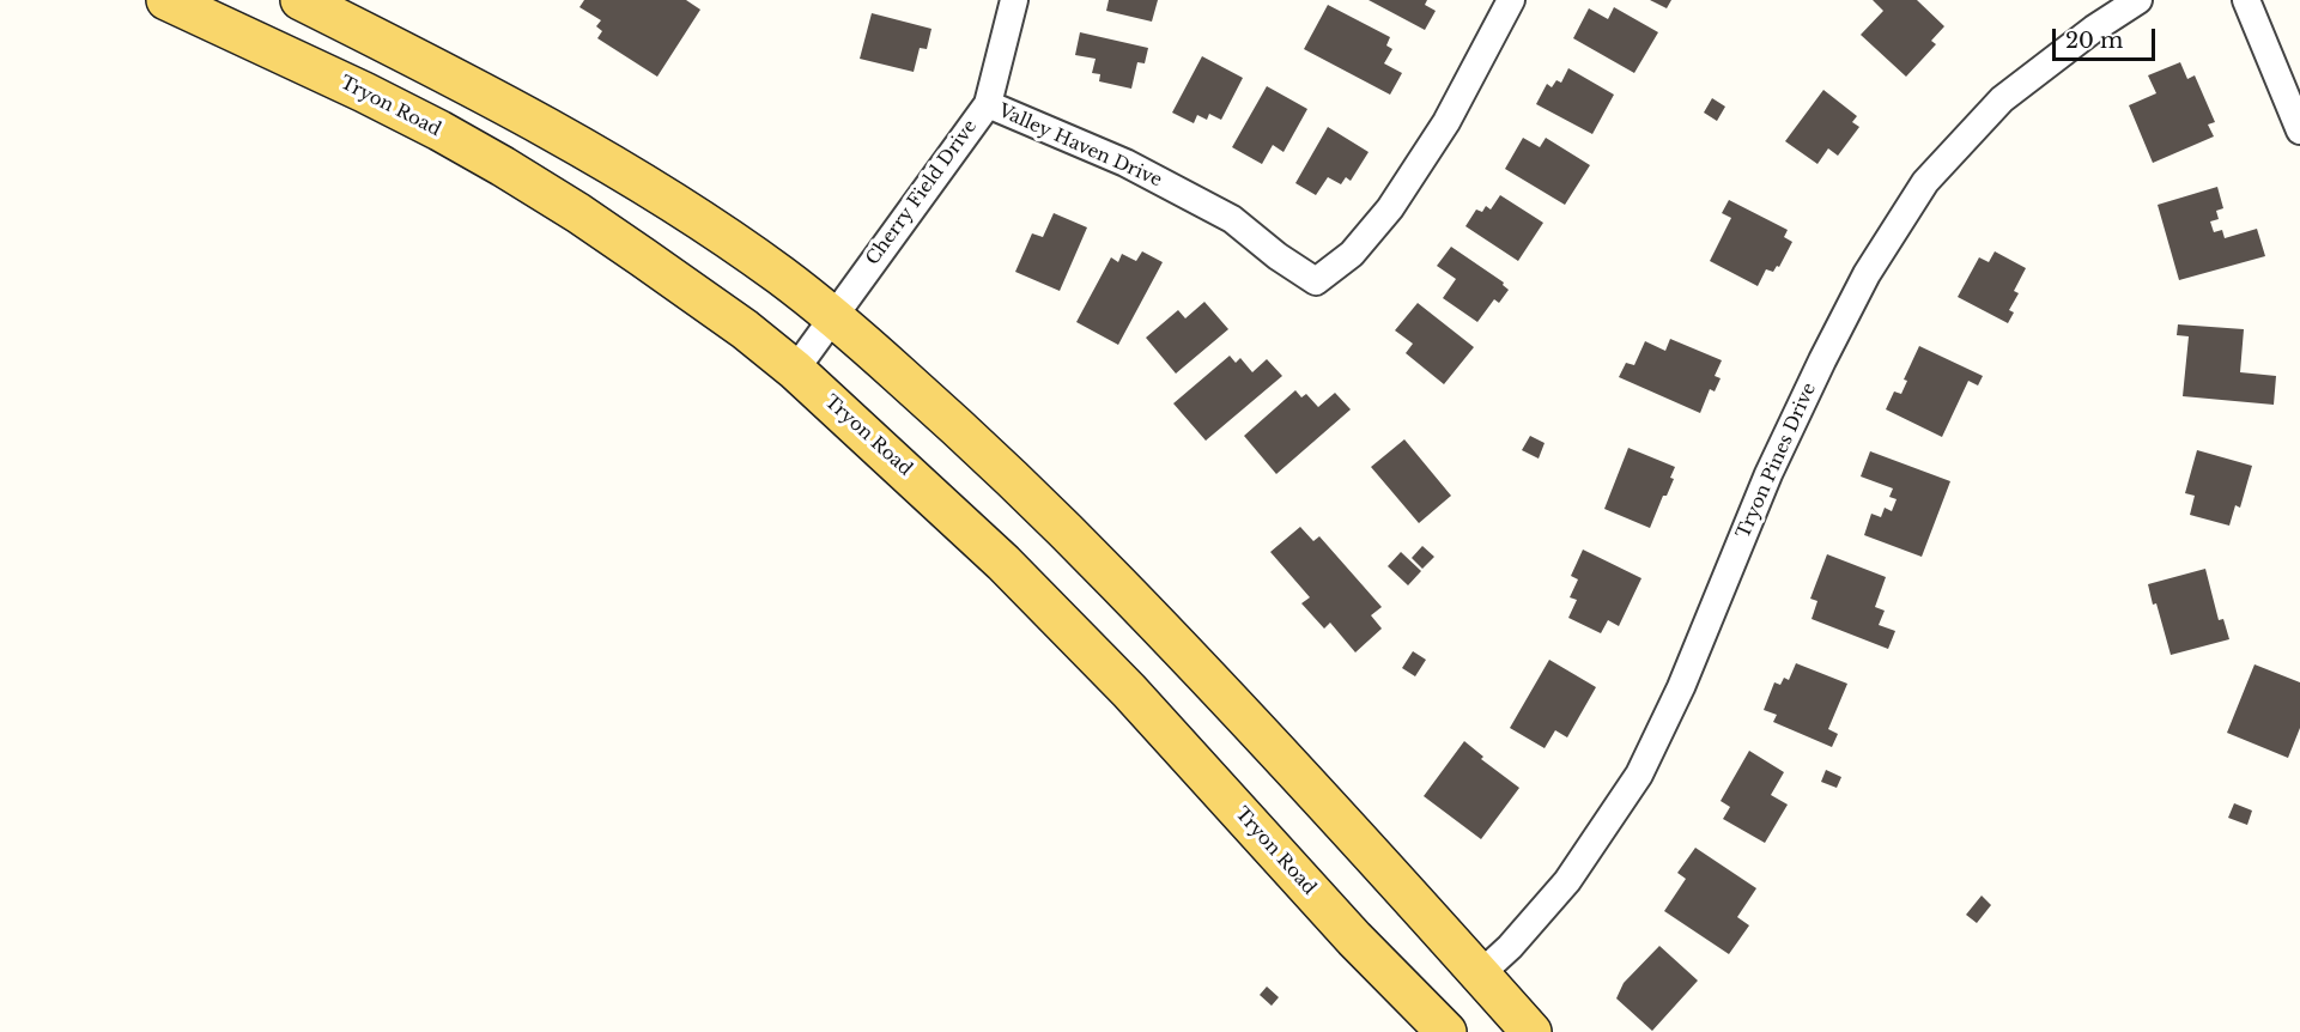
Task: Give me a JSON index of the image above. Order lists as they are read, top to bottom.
{
  "streets": {
    "main road": ["Tryon Road"],
    "street": ["Valley Haven Drive", "Cherry Field Drive", "Tryon Pines Drive"]
  },
  "crossings": [
    ["Tryon Road", "Cherry Field Drive"],
    ["Valley Haven Drive", "Cherry Field Drive"]
  ],
  "scale_bar": "20 m"
}
